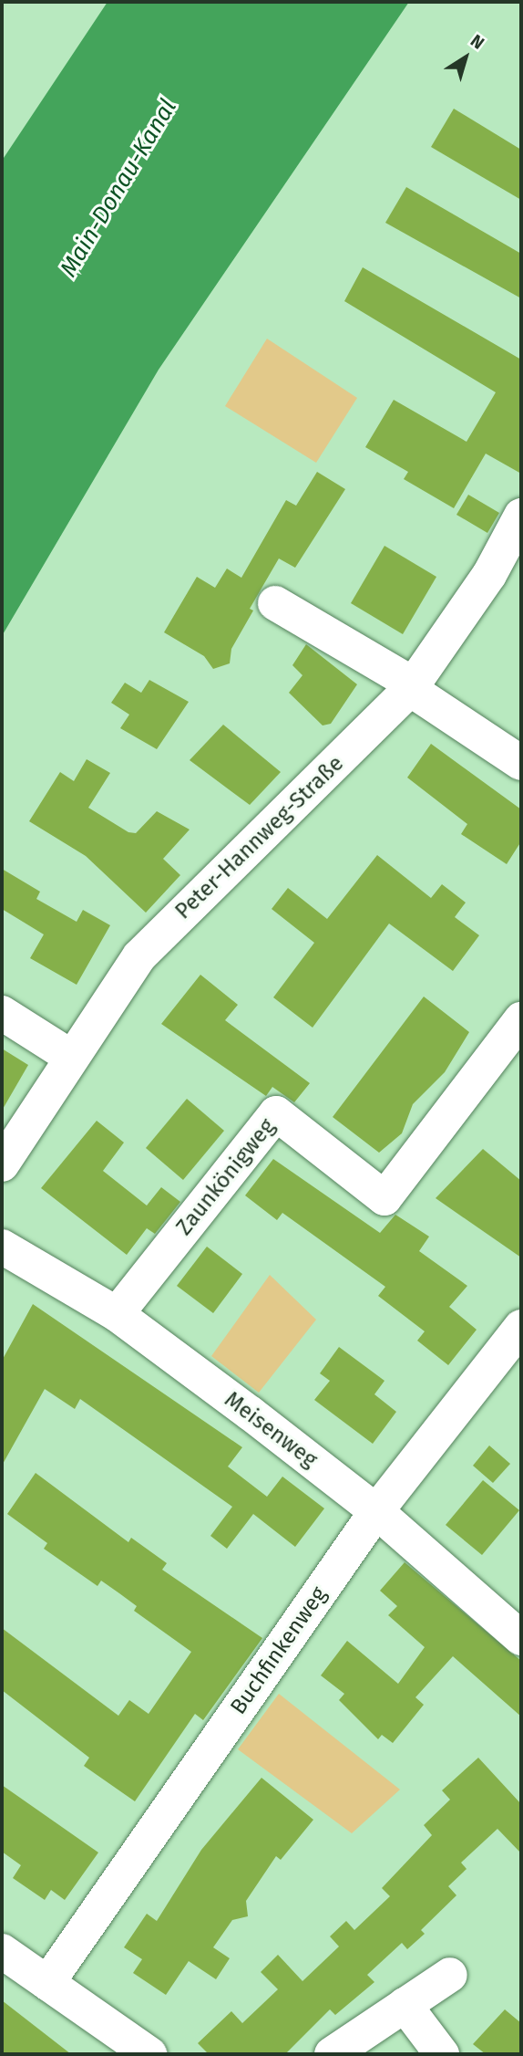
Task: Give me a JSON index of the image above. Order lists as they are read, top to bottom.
{
  "streets": {
    "street": [
      "Peter-Hannweg-Straße",
      "Zaunkönigweg",
      "Meisenweg",
      "Buchfinkenweg"
    ]
  },
  "crossings": [
    ["Zaunkönigweg", "Meisenweg"],
    ["Meisenweg", "Buchfinkenweg"]
  ],
  "water": ["Main-Donau-Kanal"],
  "north": "top right"
}
